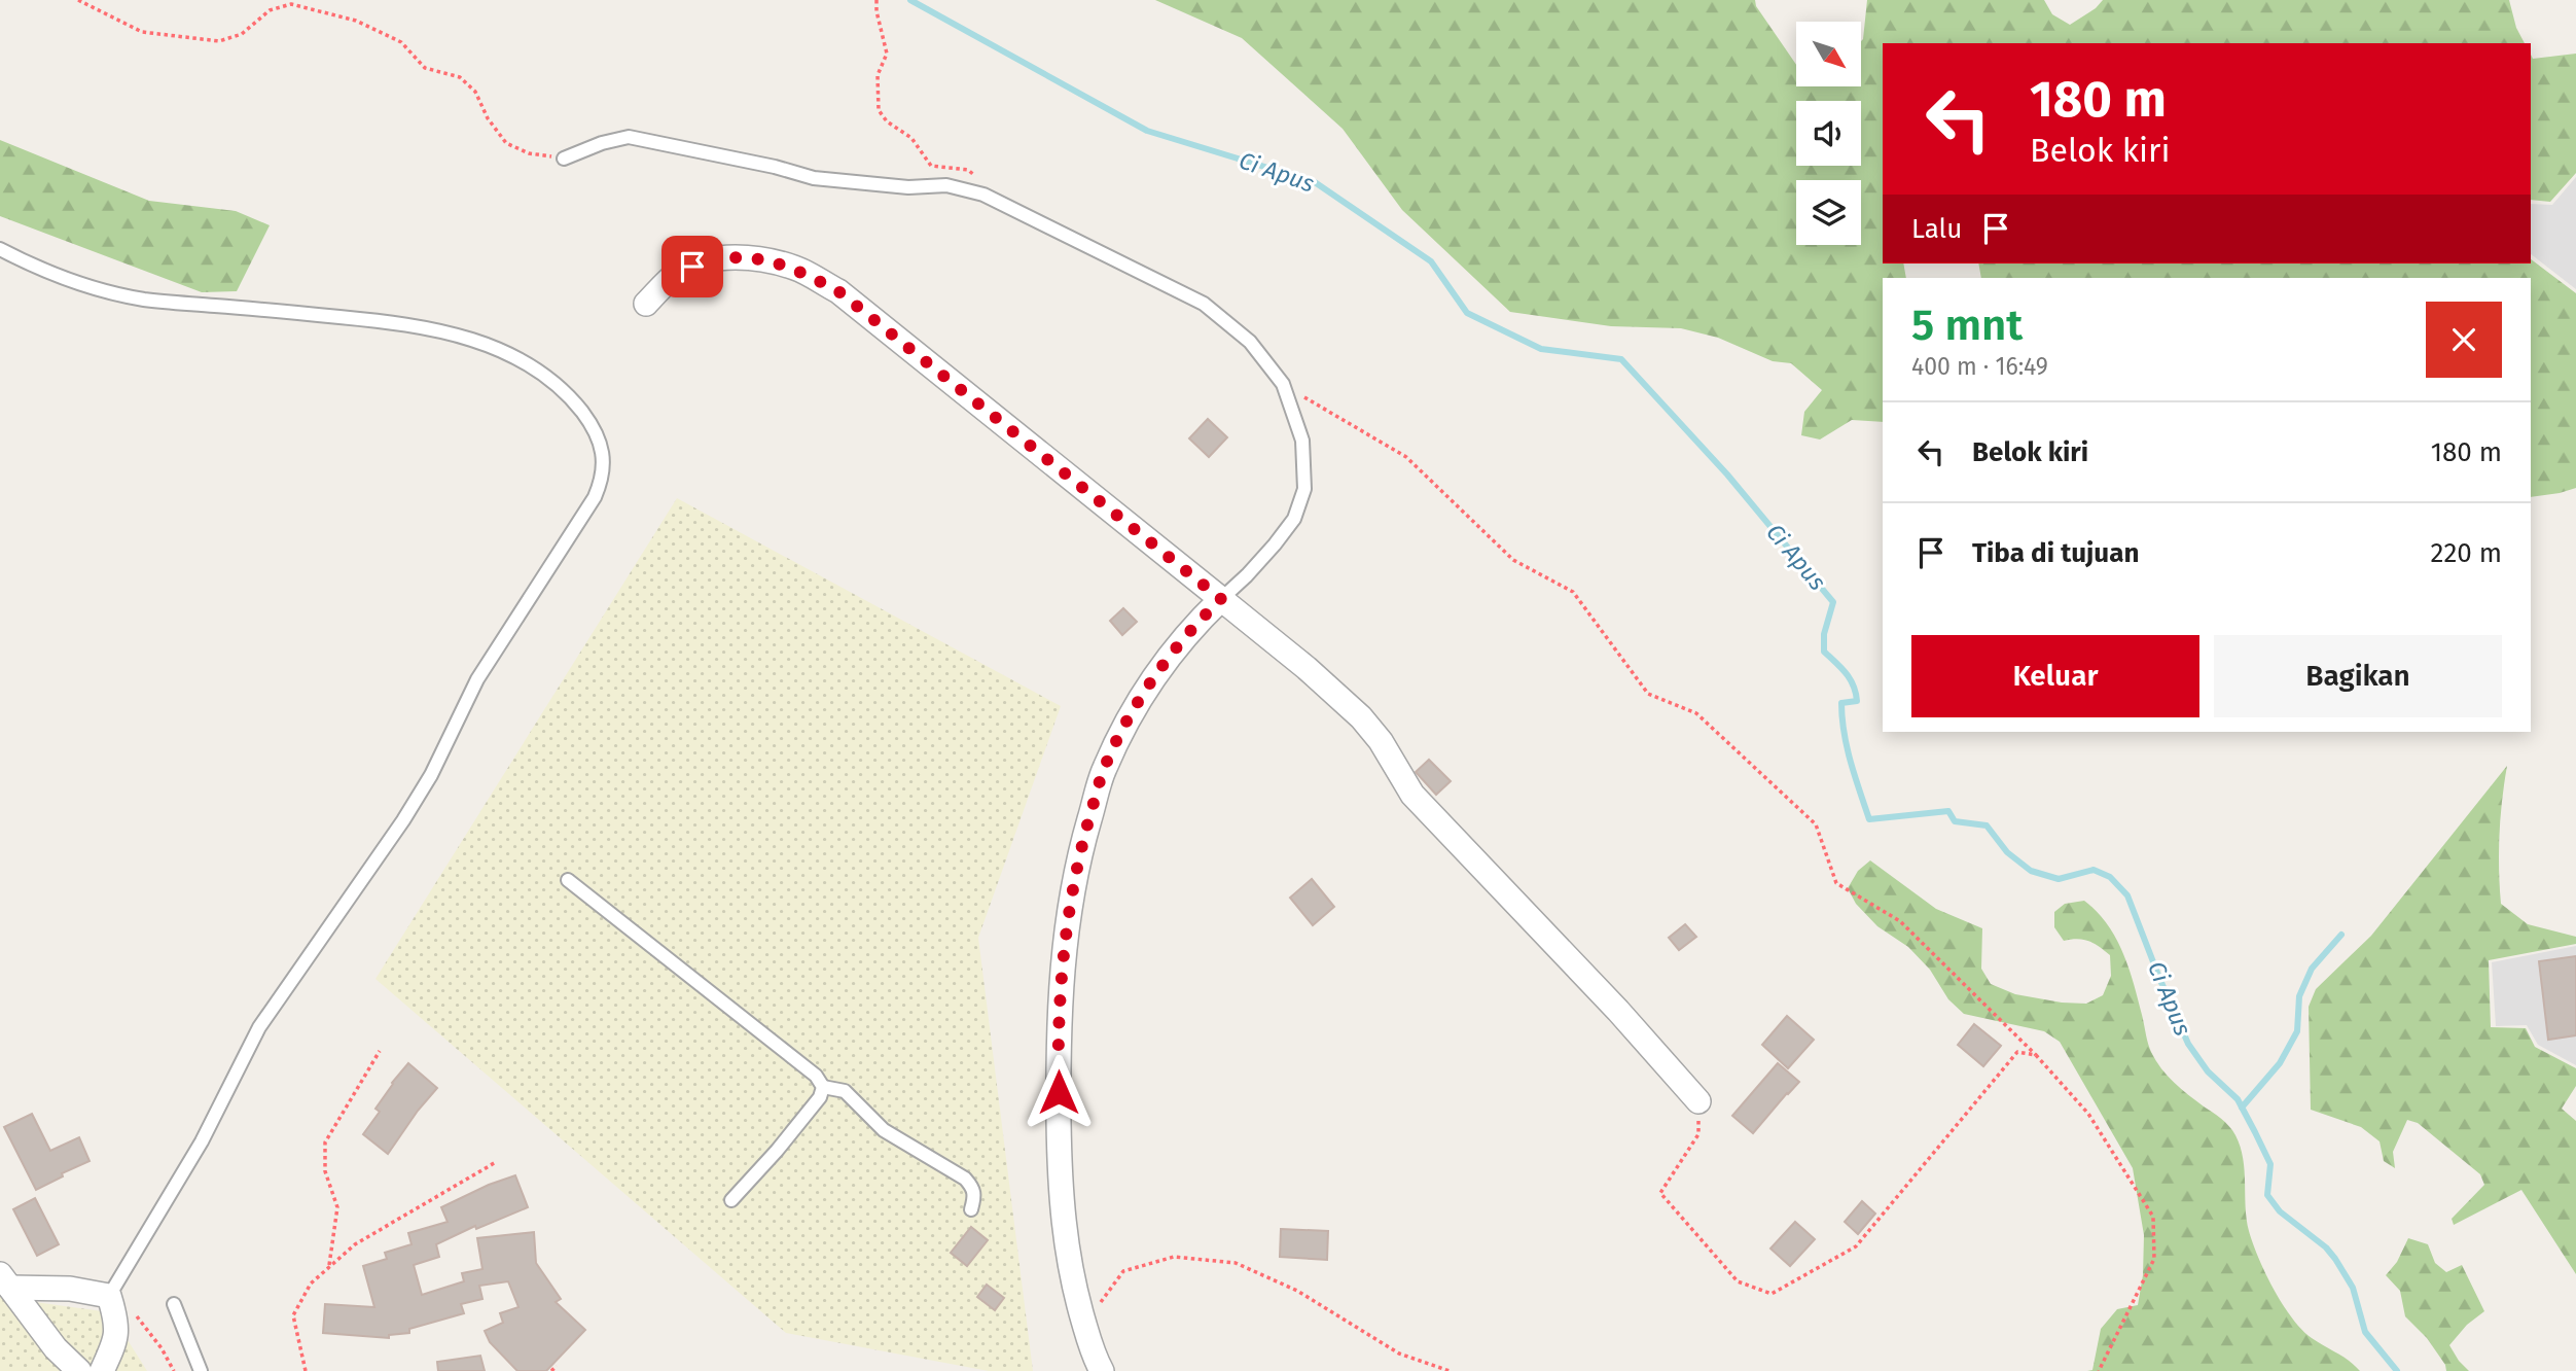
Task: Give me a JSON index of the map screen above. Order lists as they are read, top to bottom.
{
  "water": ["Ci Apus"],
  "north": "bottom right",
  "page": {
    "turn": ["180 m", "Belok kiri"],
    "then": "Lalu",
    "heading": ["5 mnt", "400 m · 16:49"],
    "list": [
      {
        "name": "Belok kiri",
        "value": "180 m"
      },
      {
        "name": "Tiba di tujuan",
        "value": "220 m"
      }
    ],
    "buttons": ["Keluar", "Bagikan"]
  }
}
